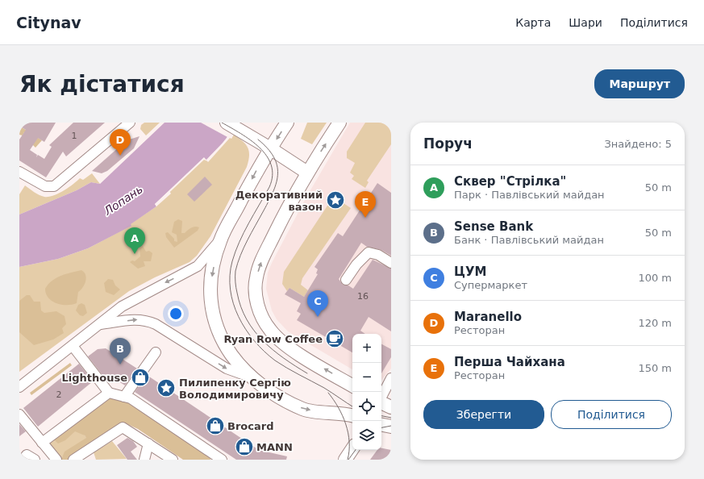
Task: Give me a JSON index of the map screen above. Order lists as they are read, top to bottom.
{
  "water": ["Лопань"],
  "places": {
    "place": ["Декоративний вазон", "Пилипенку Сергію Володимировичу"],
    "cafe": ["Ryan Row Coffee"],
    "shop": ["Lighthouse", "Brocard", "MANN"]
  },
  "house_numbers": ["1", "16", "2"],
  "page": {
    "header": "Citynav",
    "nav": ["Карта", "Шари", "Поділитися"],
    "buttons": [
      "Маршрут",
      ["Зберегти", "Поділитися"]
    ],
    "title": "Як дістатися",
    "heading": ["Поруч", "Знайдено: 5"],
    "pins": [
      "D",
      "E",
      "A",
      "C",
      "B"
    ],
    "list": [
      {
        "mark": "A",
        "name": "Сквер \"Стрілка\"",
        "note": "Парк · Павлівський майдан",
        "value": "50 m"
      },
      {
        "mark": "B",
        "name": "Sense Bank",
        "note": "Банк · Павлівський майдан",
        "value": "50 m"
      },
      {
        "mark": "C",
        "name": "ЦУМ",
        "note": "Супермаркет",
        "value": "100 m"
      },
      {
        "mark": "D",
        "name": "Maranello",
        "note": "Ресторан",
        "value": "120 m"
      },
      {
        "mark": "E",
        "name": "Перша Чайхана",
        "note": "Ресторан",
        "value": "150 m"
      }
    ],
    "map_buttons": ["+", "−"]
  }
}
